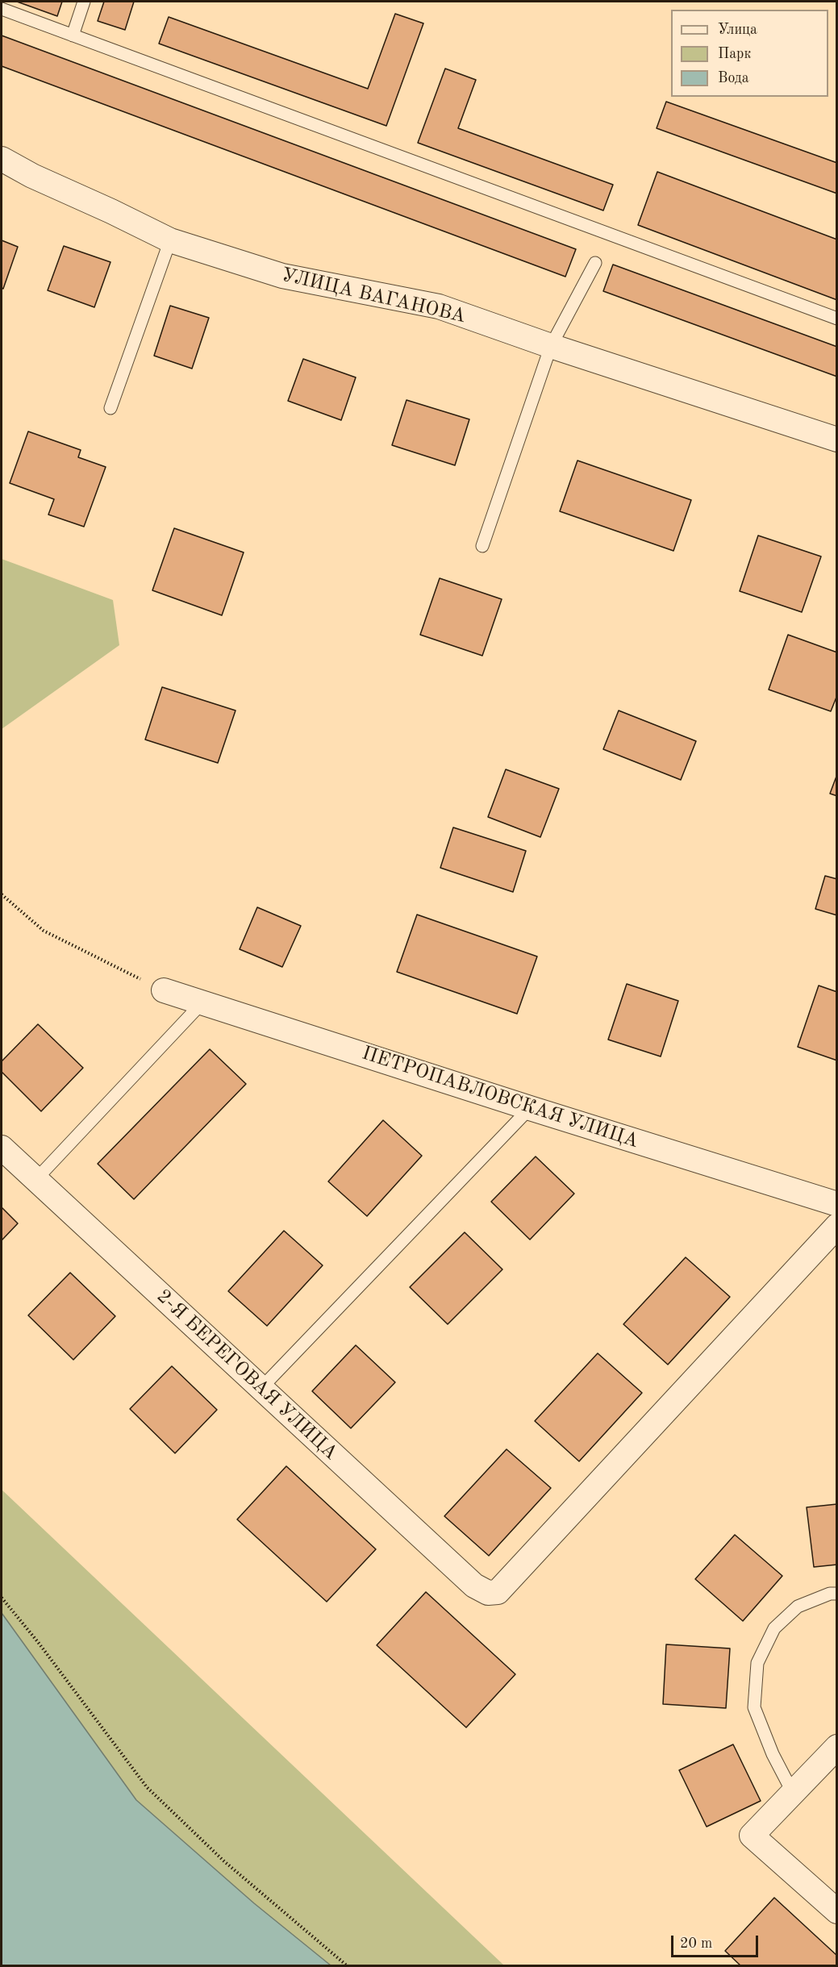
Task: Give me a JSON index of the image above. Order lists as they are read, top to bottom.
{
  "streets": {
    "street": ["УЛИЦА ВАГАНОВА", "ПЕТРОПАВЛОВСКАЯ УЛИЦА", "2-Я БЕРЕГОВАЯ УЛИЦА"]
  },
  "legend": ["Улица", "Парк", "Вода"],
  "scale_bar": "20 m"
}
